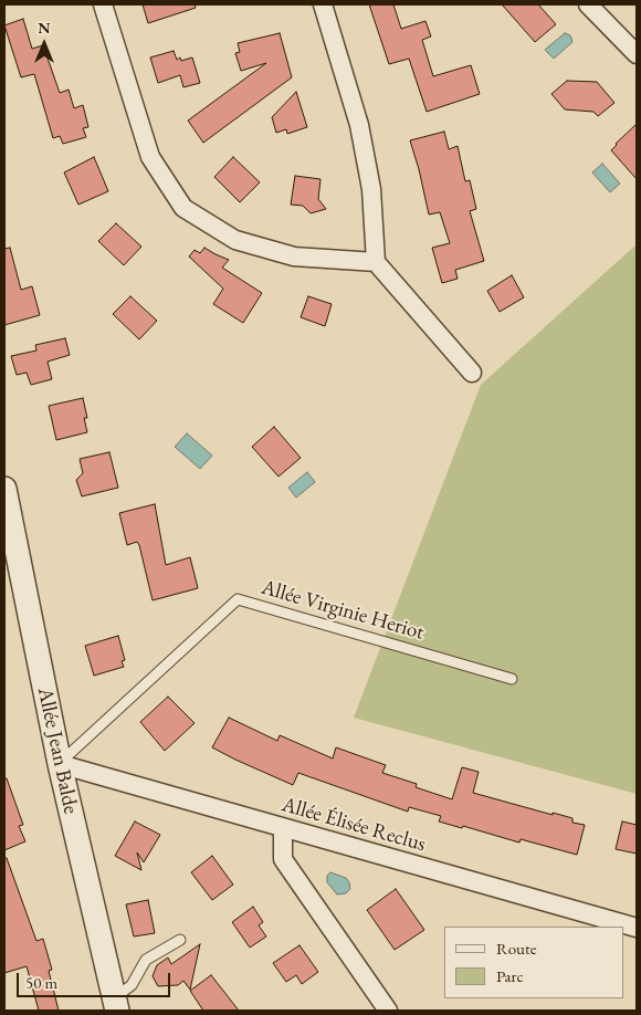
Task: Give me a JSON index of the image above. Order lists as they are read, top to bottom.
{
  "streets": {
    "street": ["Allée Jean Balde", "Allée Élisée Reclus"],
    "lane": ["Allée Virginie Heriot"]
  },
  "crossings": [
    ["Allée Virginie Heriot", "Allée Jean Balde"],
    ["Allée Virginie Heriot", "Allée Élisée Reclus"],
    ["Allée Jean Balde", "Allée Élisée Reclus"]
  ],
  "legend": ["Route", "Parc"],
  "scale_bar": "50 m",
  "north": "top"
}
